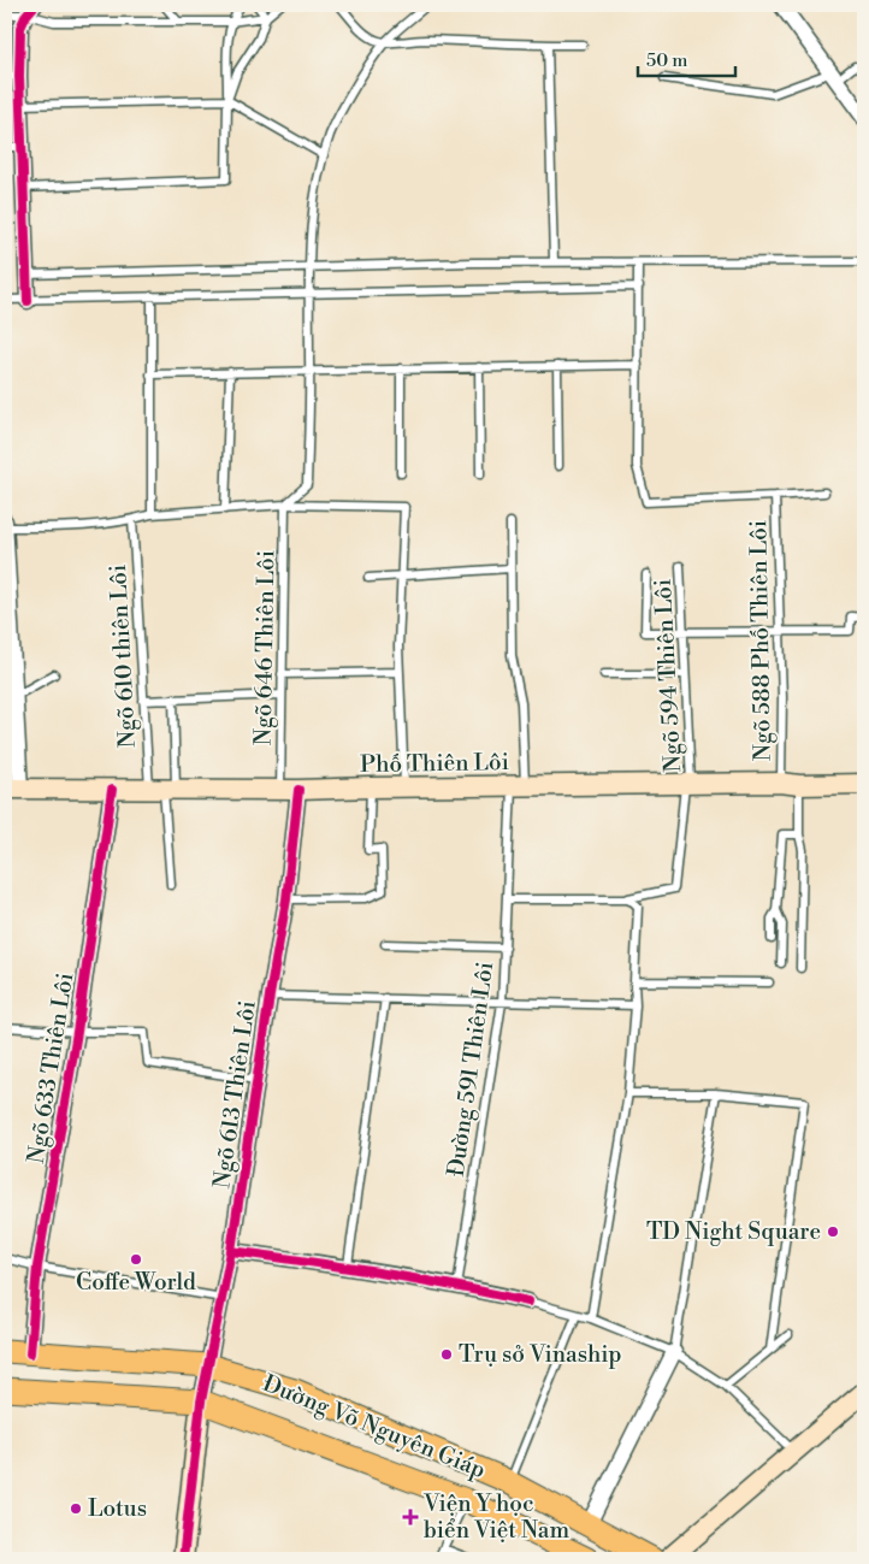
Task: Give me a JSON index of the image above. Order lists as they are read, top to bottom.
{
  "streets": {
    "main road": ["Phố Thiên Lôi", "Đường Võ Nguyên Giáp"],
    "street": ["Ngõ 633 Thiên Lôi", "Ngõ 613 Thiên Lôi"],
    "lane": [
      "Ngõ 588 Phố Thiên Lôi",
      "Ngõ 646 Thiên Lôi",
      "Ngõ 610 thiên Lôi",
      "Ngõ 594 Thiên Lôi",
      "Đường 591 Thiên Lôi"
    ]
  },
  "crossings": [
    ["Ngõ 588 Phố Thiên Lôi", "Phố Thiên Lôi"],
    ["Ngõ 646 Thiên Lôi", "Phố Thiên Lôi"],
    ["Ngõ 646 Thiên Lôi", "Ngõ 613 Thiên Lôi"],
    ["Ngõ 610 thiên Lôi", "Phố Thiên Lôi"],
    ["Ngõ 594 Thiên Lôi", "Phố Thiên Lôi"],
    ["Phố Thiên Lôi", "Ngõ 633 Thiên Lôi"],
    ["Phố Thiên Lôi", "Đường 591 Thiên Lôi"],
    ["Phố Thiên Lôi", "Ngõ 613 Thiên Lôi"],
    ["Ngõ 633 Thiên Lôi", "Đường Võ Nguyên Giáp"],
    ["Ngõ 613 Thiên Lôi", "Đường Võ Nguyên Giáp"]
  ],
  "places": {
    "other": [
      "TD Night Square",
      "Coffe World",
      "Trụ sở Vinaship",
      "Lotus"
    ],
    "health": ["Viện Y học biển Việt Nam"]
  },
  "scale_bar": "50 m"
}
